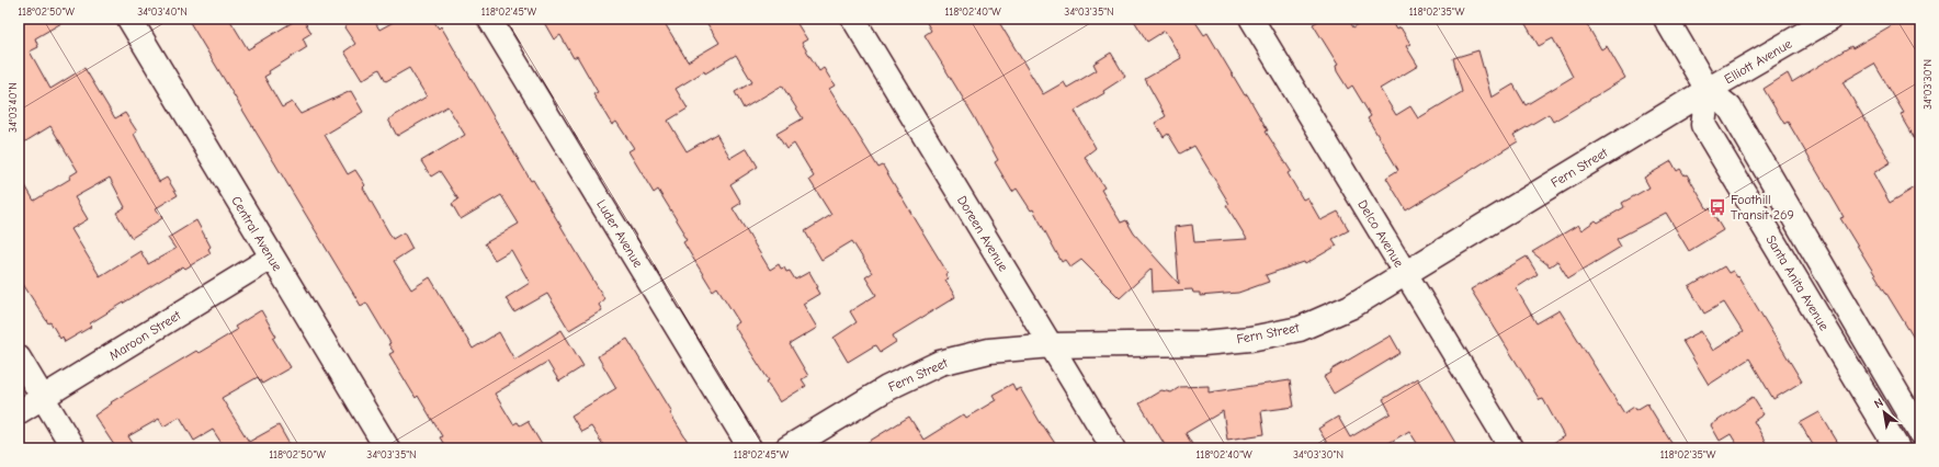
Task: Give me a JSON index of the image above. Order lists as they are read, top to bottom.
{
  "streets": {
    "street": [
      "Elliott Avenue",
      "Fern Street",
      "Central Avenue",
      "Luder Avenue",
      "Doreen Avenue",
      "Delco Avenue",
      "Santa Anita Avenue",
      "Maroon Street"
    ]
  },
  "crossings": [
    ["Elliott Avenue", "Fern Street"],
    ["Elliott Avenue", "Santa Anita Avenue"],
    ["Fern Street", "Doreen Avenue"],
    ["Fern Street", "Delco Avenue"],
    ["Fern Street", "Santa Anita Avenue"],
    ["Central Avenue", "Maroon Street"]
  ],
  "places": {
    "bus stop": ["Foothill Transit 269"]
  },
  "north": "top left",
  "coordinates": [
    "118°02'50\"W",
    "34°03'40\"N",
    "118°02'45\"W",
    "118°02'40\"W",
    "34°03'35\"N",
    "118°02'35\"W",
    "34°03'30\"N"
  ]
}
